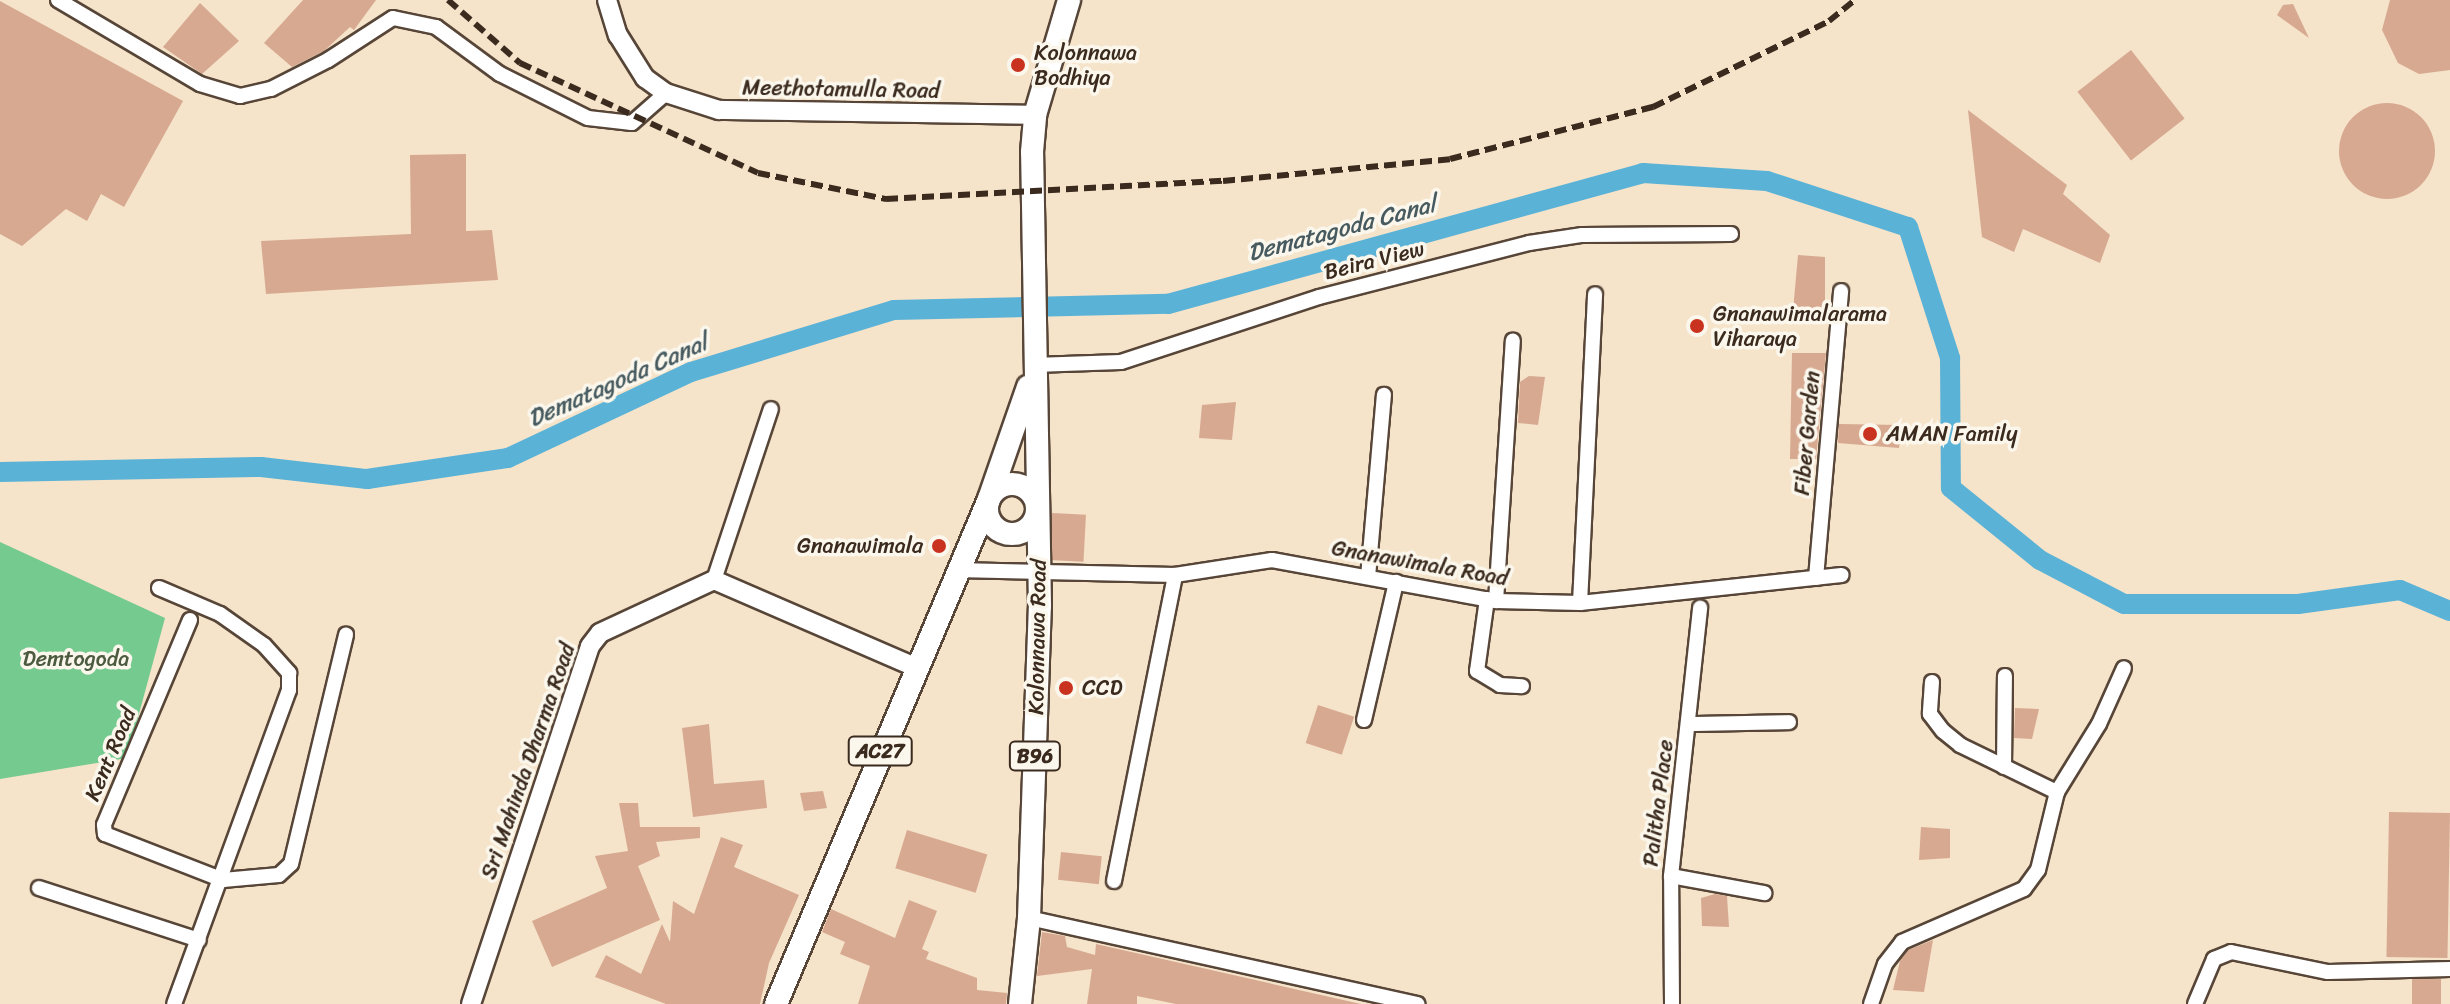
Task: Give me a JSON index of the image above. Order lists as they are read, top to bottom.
{
  "streets": {
    "main road": ["Kolonnawa Road", "AC27", "B96"],
    "street": [
      "Meethotamulla Road",
      "Beira View",
      "Fiber Garden",
      "Gnanawimala Road",
      "Kent Road",
      "Sri Mahinda Dharma Road",
      "Palitha Place"
    ]
  },
  "crossings": [
    ["Meethotamulla Road", "B96"],
    ["Beira View", "Kolonnawa Road"],
    ["Beira View", "AC27"],
    ["Beira View", "B96"],
    ["Fiber Garden", "Gnanawimala Road"],
    ["Gnanawimala Road", "Kolonnawa Road"],
    ["Gnanawimala Road", "AC27"],
    ["Kolonnawa Road", "AC27"],
    ["Kolonnawa Road", "B96"],
    ["AC27", "B96"]
  ],
  "water": ["Dematagoda Canal"],
  "parks": ["Demtogoda"],
  "places": [
    "Kolonnawa Bodhiya",
    "Gnanawimalarama Viharaya",
    "AMAN Family",
    "Gnanawimala",
    "CCD"
  ]
}
